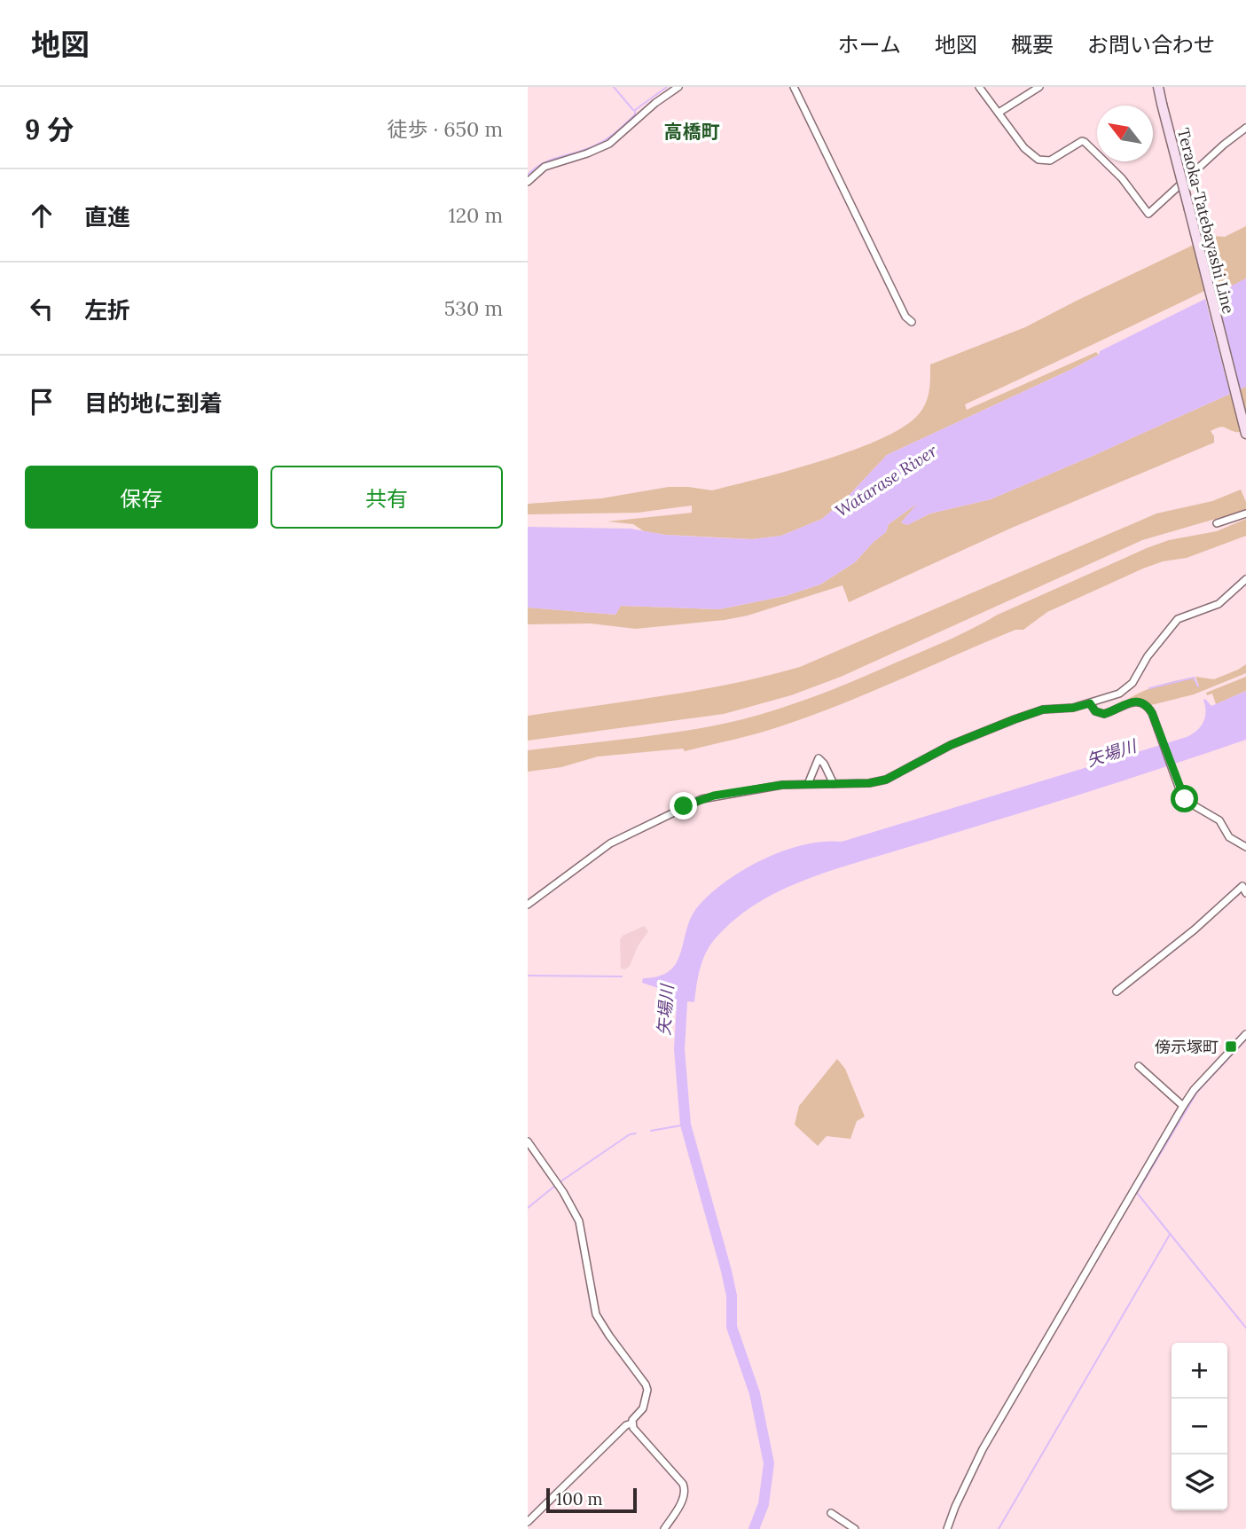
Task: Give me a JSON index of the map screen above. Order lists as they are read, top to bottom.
{
  "streets": {
    "main road": ["Teraoka-Tatebayashi Line"]
  },
  "districts": ["高橋町"],
  "water": ["Watarase River", "矢場川"],
  "places": {
    "transit": ["傍示塚町"]
  },
  "scale_bar": "100 m",
  "north": "top left",
  "page": {
    "header": "地図",
    "nav": [
      "ホーム",
      "地図",
      "概要",
      "お問い合わせ"
    ],
    "heading": ["9 分", "徒歩 · 650 m"],
    "list": [
      ["直進", "120 m"],
      ["左折", "530 m"],
      "目的地に到着"
    ],
    "buttons": ["保存", "共有"],
    "map_buttons": ["+", "−"],
    "scale": "100 m"
  }
}
